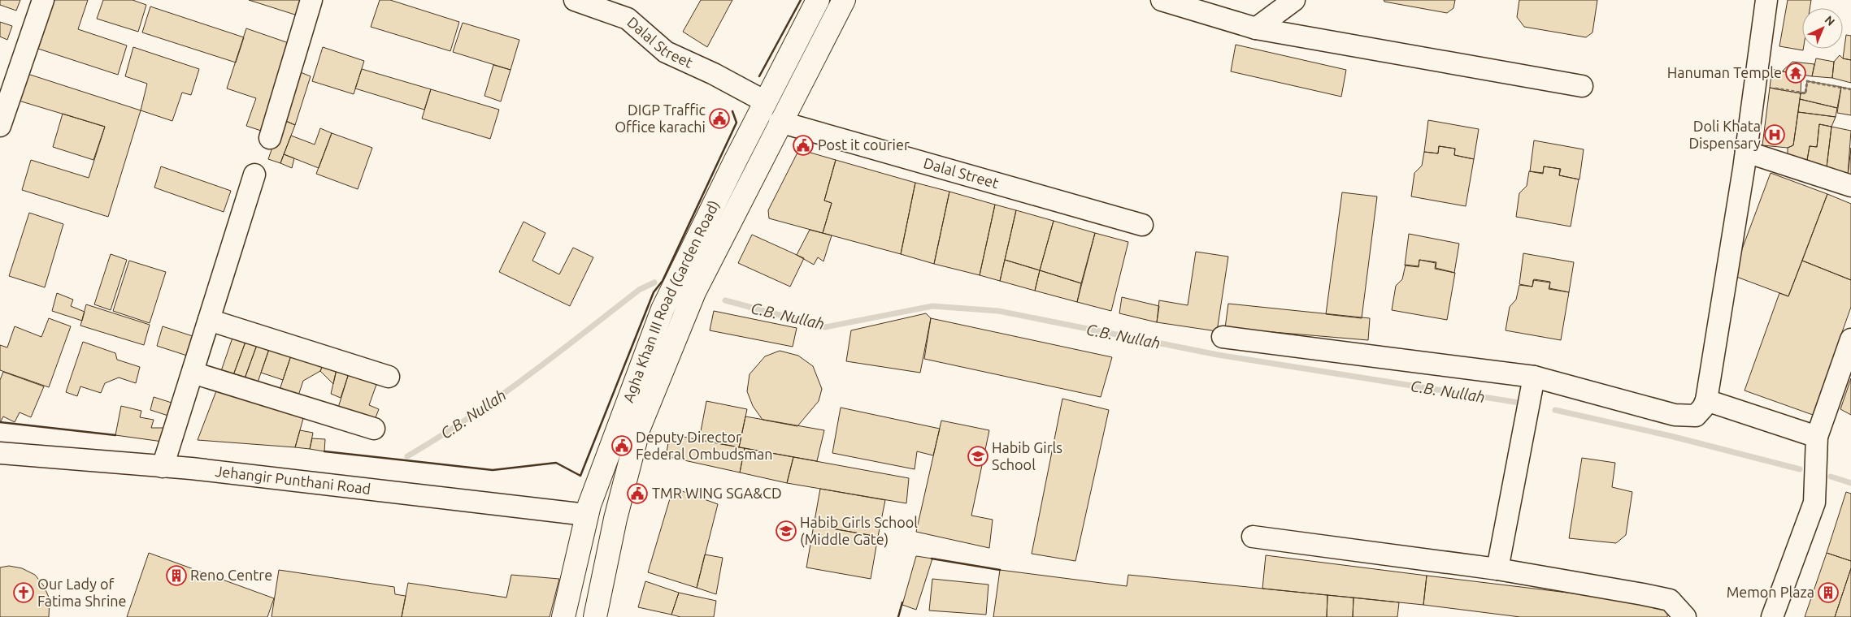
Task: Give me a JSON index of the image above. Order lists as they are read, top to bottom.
{
  "streets": {
    "main road": ["Agha Khan III Road (Garden Road)"],
    "street": ["Dalal Street", "Jehangir Punthani Road"]
  },
  "crossings": [
    ["Dalal Street", "Agha Khan III Road (Garden Road)"],
    ["Agha Khan III Road (Garden Road)", "Jehangir Punthani Road"]
  ],
  "water": ["C.B. Nullah"],
  "places": {
    "temple": ["Hanuman Temple"],
    "public building": [
      "DIGP Traffic Office karachi",
      "Post it courier",
      "Deputy Director Federal Ombudsman",
      "TMR WING SGA&CD"
    ],
    "hospital": ["Doli Khata Dispensary"],
    "school or university": ["Habib Girls School", "Habib Girls School (Middle Gate)"],
    "building": ["Reno Centre", "Memon Plaza"],
    "church": ["Our Lady of Fatima Shrine"]
  },
  "north": "top right"
}
